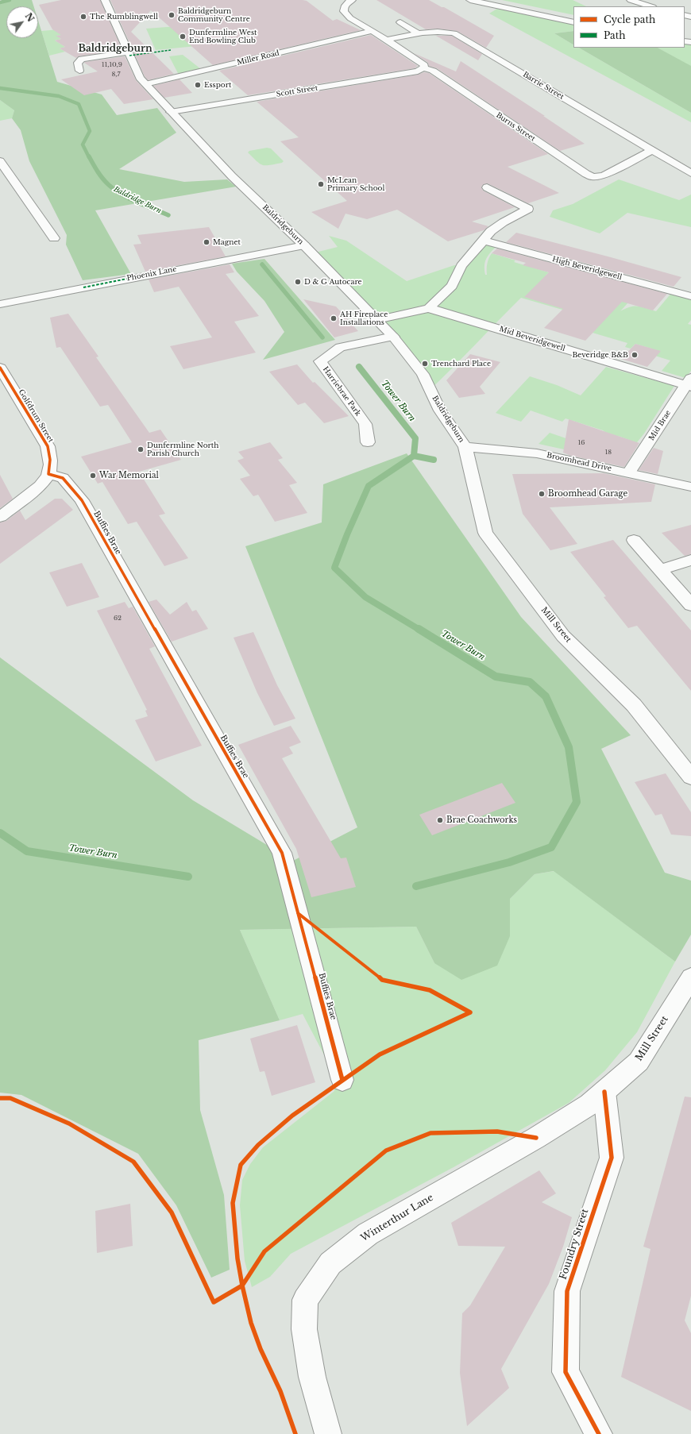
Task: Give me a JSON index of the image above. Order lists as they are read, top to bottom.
{
  "streets": {
    "street": [
      "Miller Road",
      "Barrie Street",
      "Scott Street",
      "Burns Street",
      "Baldridgeburn",
      "High Beveridgewell",
      "Phoenix Lane",
      "Mid Beveridgewell",
      "Harriebrae Park",
      "Golfdrum Street",
      "Mid Brae",
      "Broomhead Drive",
      "Buffies Brae",
      "Mill Street",
      "Winterthur Lane",
      "Foundry Street"
    ]
  },
  "crossings": [
    ["Miller Road", "Baldridgeburn"],
    ["Barrie Street", "Burns Street"],
    ["Scott Street", "Burns Street"],
    ["Scott Street", "Baldridgeburn"],
    ["Baldridgeburn", "Phoenix Lane"],
    ["Baldridgeburn", "Harriebrae Park"],
    ["Baldridgeburn", "Broomhead Drive"],
    ["Baldridgeburn", "Mill Street"],
    ["Mid Beveridgewell", "Mid Brae"],
    ["Golfdrum Street", "Buffies Brae"],
    ["Mid Brae", "Broomhead Drive"],
    ["Broomhead Drive", "Mill Street"],
    ["Mill Street", "Winterthur Lane"],
    ["Mill Street", "Foundry Street"],
    ["Winterthur Lane", "Foundry Street"]
  ],
  "districts": ["Baldridgeburn"],
  "water": ["Baldridge Burn", "Tower Burn"],
  "places": [
    "Baldridgeburn Community Centre",
    "The Rumblingwell",
    "Dunfermline West End Bowling Club",
    "Essport",
    "McLean Primary School",
    "Magnet",
    "D & G Autocare",
    "AH Fireplace Installations",
    "Beveridge B&B",
    "Trenchard Place",
    "Dunfermline North Parish Church",
    "War Memorial",
    "Broomhead Garage",
    "Brae Coachworks"
  ],
  "house_numbers": [
    "11,10,9",
    "8,7",
    "16",
    "18",
    "62"
  ],
  "legend": ["Cycle path", "Path"],
  "north": "top right"
}
